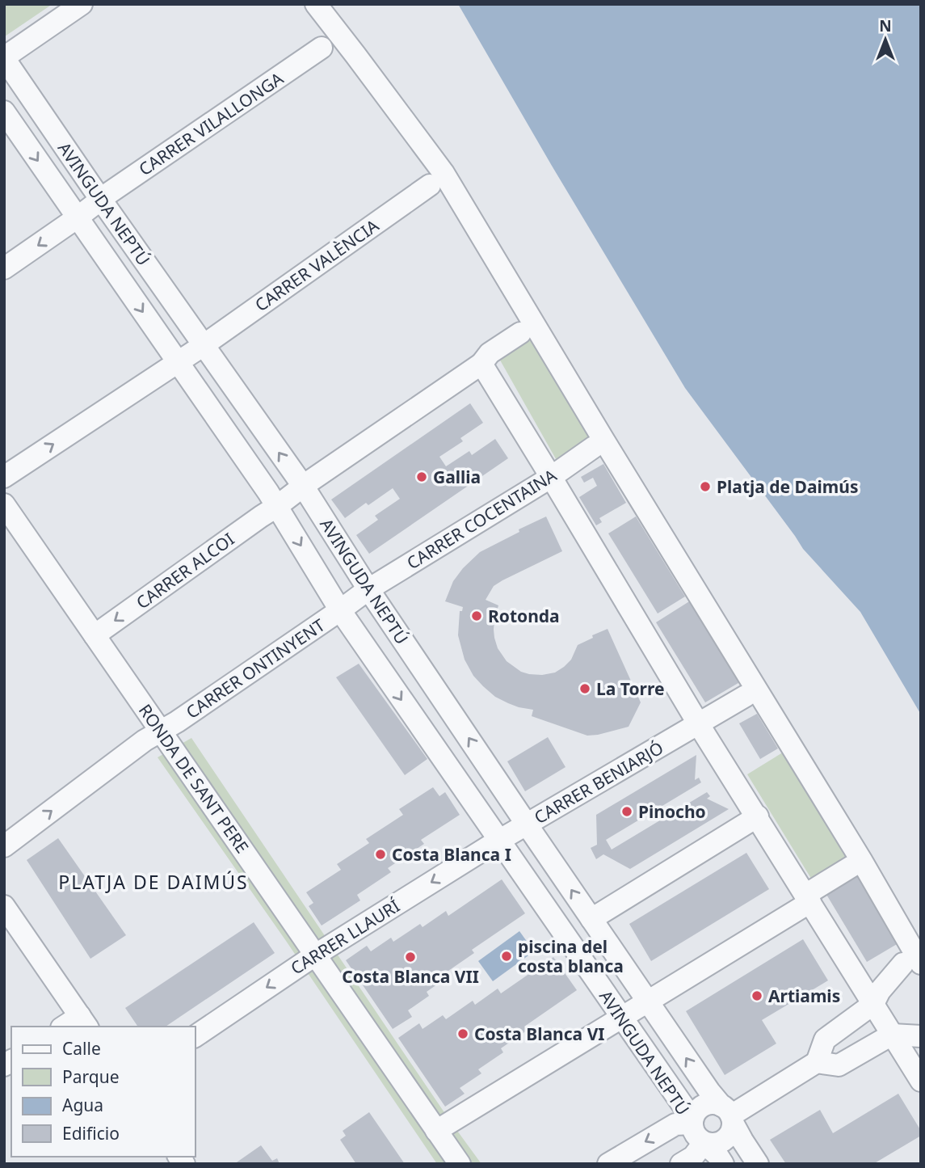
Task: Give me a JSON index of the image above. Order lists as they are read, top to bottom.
{
  "streets": {
    "street": [
      "CARRER VILALLONGA",
      "AVINGUDA NEPTÚ",
      "CARRER VALÈNCIA",
      "CARRER COCENTAINA",
      "CARRER ALCOI",
      "CARRER ONTINYENT",
      "RONDA DE SANT PERE",
      "CARRER BENIARJÓ",
      "CARRER LLAURÍ"
    ]
  },
  "crossings": [
    ["CARRER VILALLONGA", "AVINGUDA NEPTÚ"],
    ["AVINGUDA NEPTÚ", "CARRER VALÈNCIA"],
    ["AVINGUDA NEPTÚ", "CARRER COCENTAINA"],
    ["AVINGUDA NEPTÚ", "CARRER ALCOI"],
    ["AVINGUDA NEPTÚ", "CARRER ONTINYENT"],
    ["AVINGUDA NEPTÚ", "CARRER BENIARJÓ"],
    ["AVINGUDA NEPTÚ", "CARRER LLAURÍ"],
    ["CARRER COCENTAINA", "CARRER ONTINYENT"],
    ["CARRER ALCOI", "RONDA DE SANT PERE"],
    ["CARRER ONTINYENT", "RONDA DE SANT PERE"],
    ["RONDA DE SANT PERE", "CARRER LLAURÍ"],
    ["CARRER BENIARJÓ", "CARRER LLAURÍ"]
  ],
  "one_way": [
    "CARRER VALÈNCIA",
    "CARRER ALCOI",
    "CARRER ONTINYENT",
    "CARRER LLAURÍ"
  ],
  "districts": ["PLATJA DE DAIMÚS"],
  "places": [
    "Gallia",
    "Platja de Daimús",
    "Rotonda",
    "La Torre",
    "Pinocho",
    "Costa Blanca I",
    "piscina del costa blanca",
    "Costa Blanca VII",
    "Artiamis",
    "Costa Blanca VI"
  ],
  "legend": [
    "Calle",
    "Parque",
    "Agua",
    "Edificio"
  ],
  "north": "top"
}
